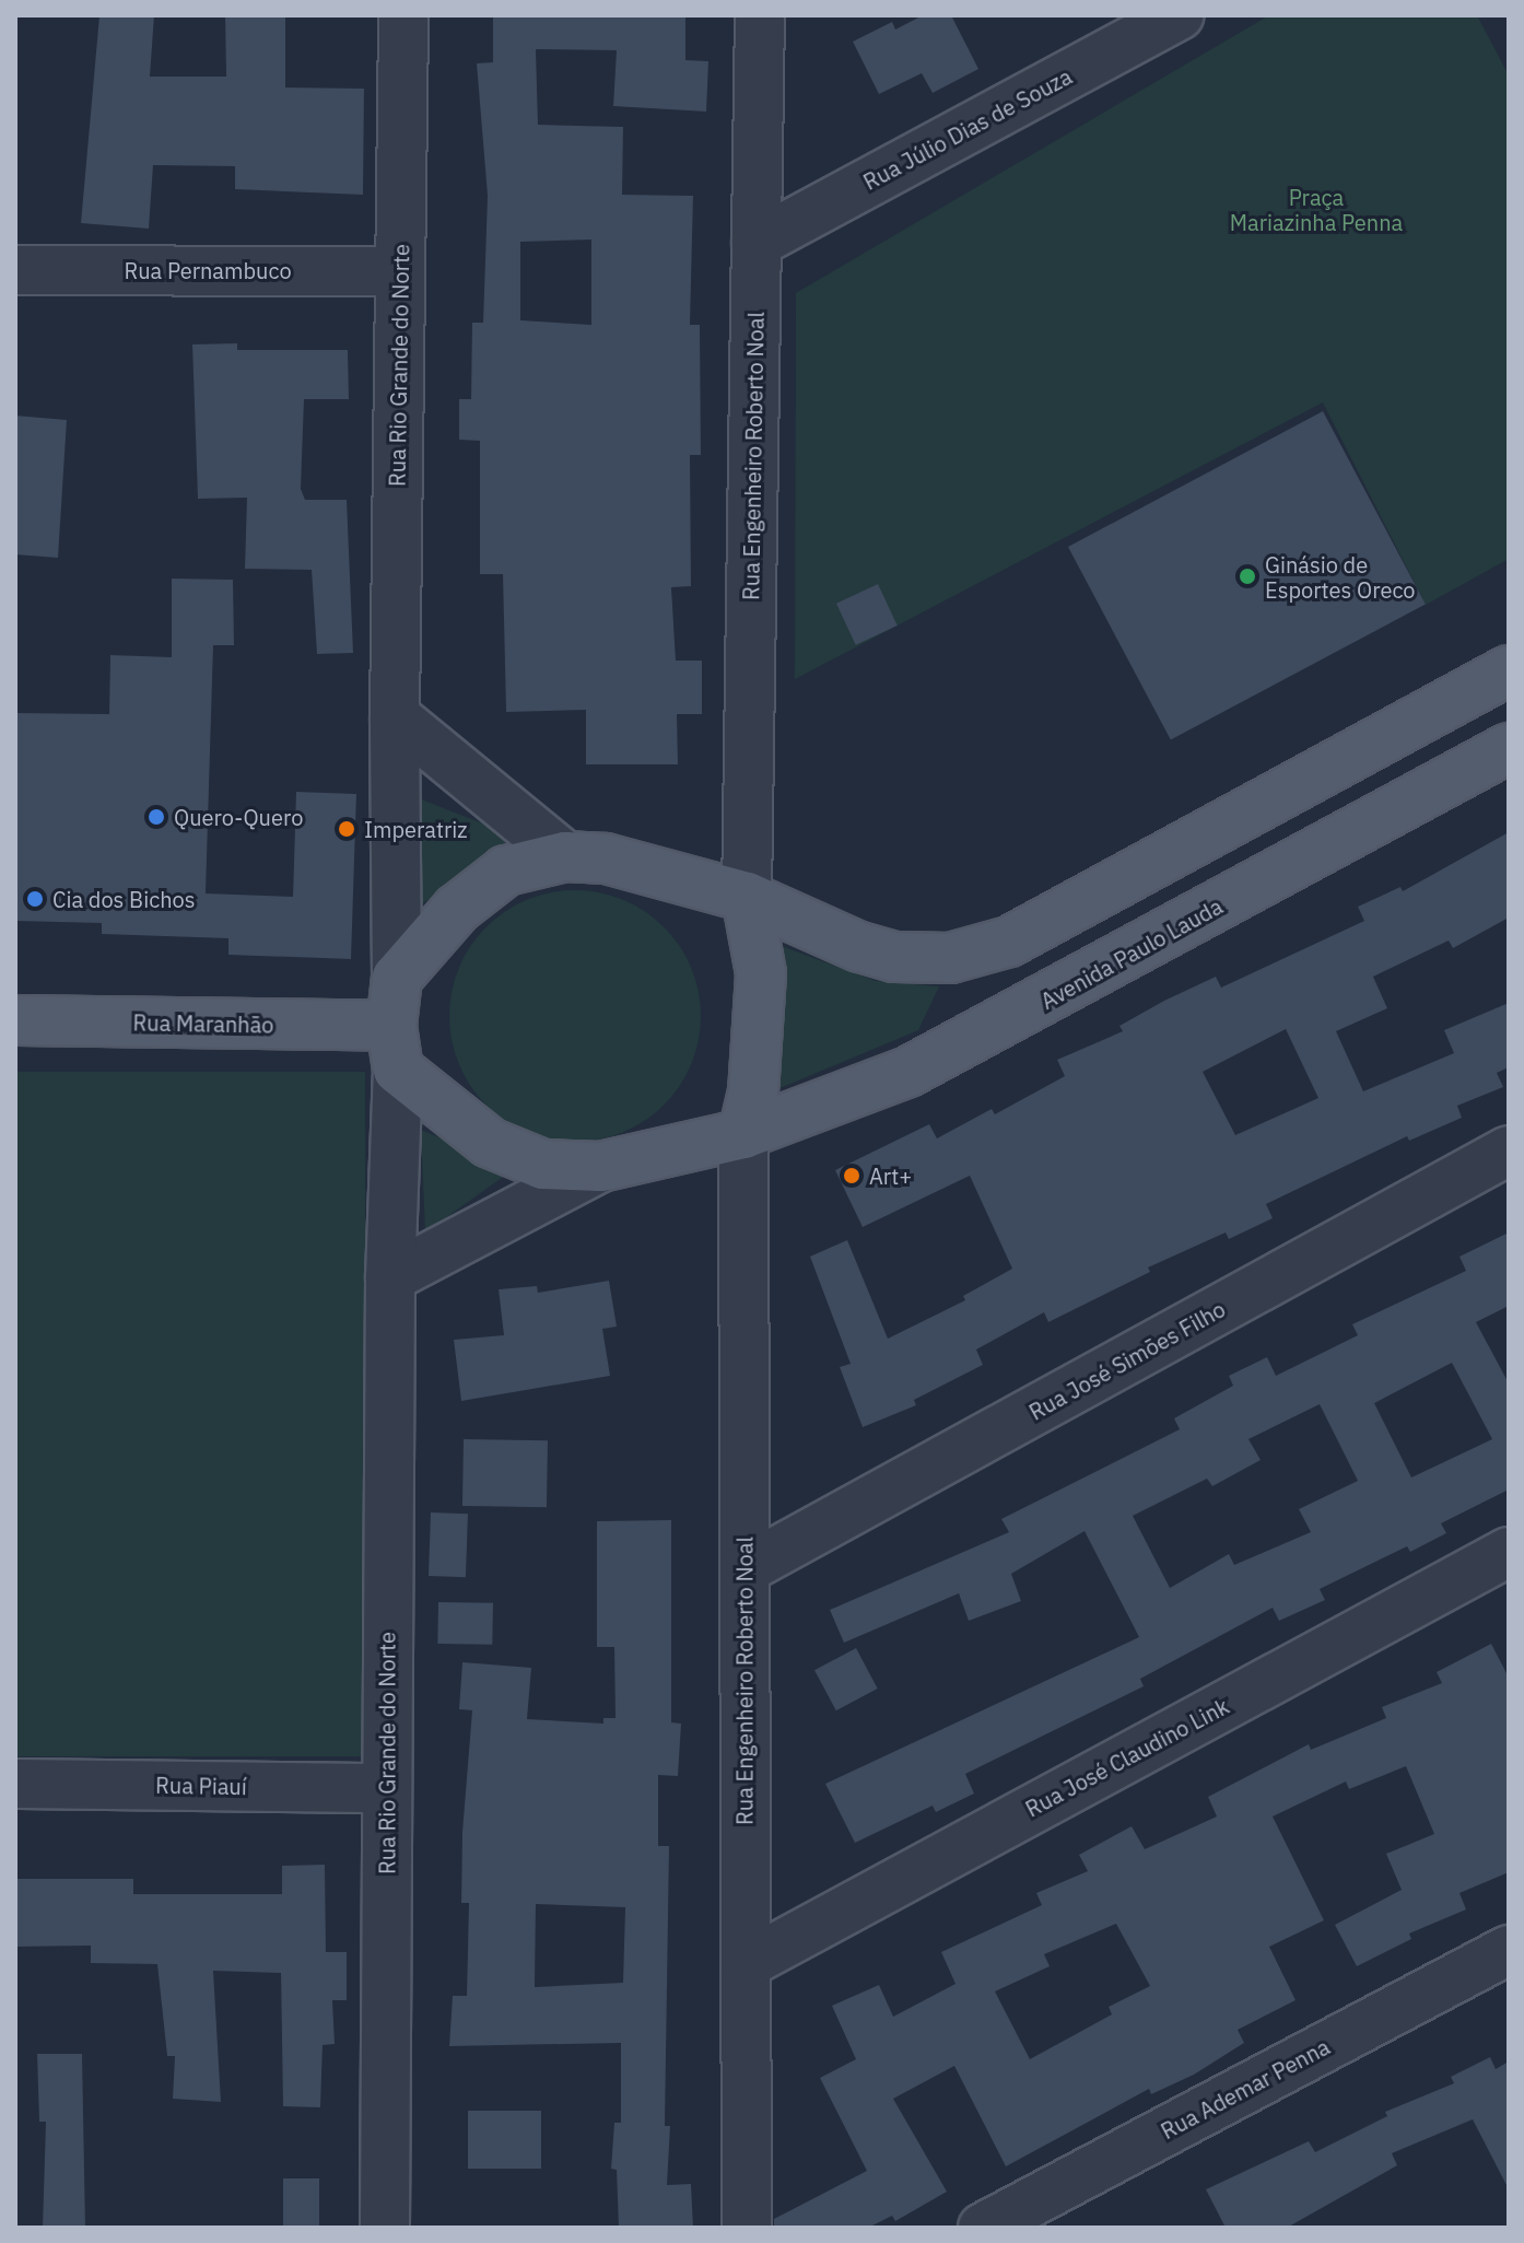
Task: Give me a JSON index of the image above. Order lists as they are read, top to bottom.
{
  "streets": {
    "main road": ["Avenida Paulo Lauda", "Rua Maranhão"],
    "street": [
      "Rua Júlio Dias de Souza",
      "Rua Pernambuco",
      "Rua Rio Grande do Norte",
      "Rua Engenheiro Roberto Noal",
      "Rua José Simões Filho",
      "Rua José Claudino Link",
      "Rua Piauí",
      "Rua Ademar Penna"
    ]
  },
  "crossings": [
    ["Rua Júlio Dias de Souza", "Rua Engenheiro Roberto Noal"],
    ["Rua Pernambuco", "Rua Rio Grande do Norte"],
    ["Rua Rio Grande do Norte", "Avenida Paulo Lauda"],
    ["Rua Rio Grande do Norte", "Rua Maranhão"],
    ["Rua Rio Grande do Norte", "Rua Piauí"],
    ["Rua Engenheiro Roberto Noal", "Avenida Paulo Lauda"],
    ["Rua Engenheiro Roberto Noal", "Rua José Simões Filho"],
    ["Rua Engenheiro Roberto Noal", "Rua José Claudino Link"],
    ["Avenida Paulo Lauda", "Rua Maranhão"]
  ],
  "parks": ["Praça Mariazinha Penna"],
  "places": [
    "Ginásio de Esportes Oreco",
    "Quero-Quero",
    "Imperatriz",
    "Cia dos Bichos",
    "Art+"
  ]
}
